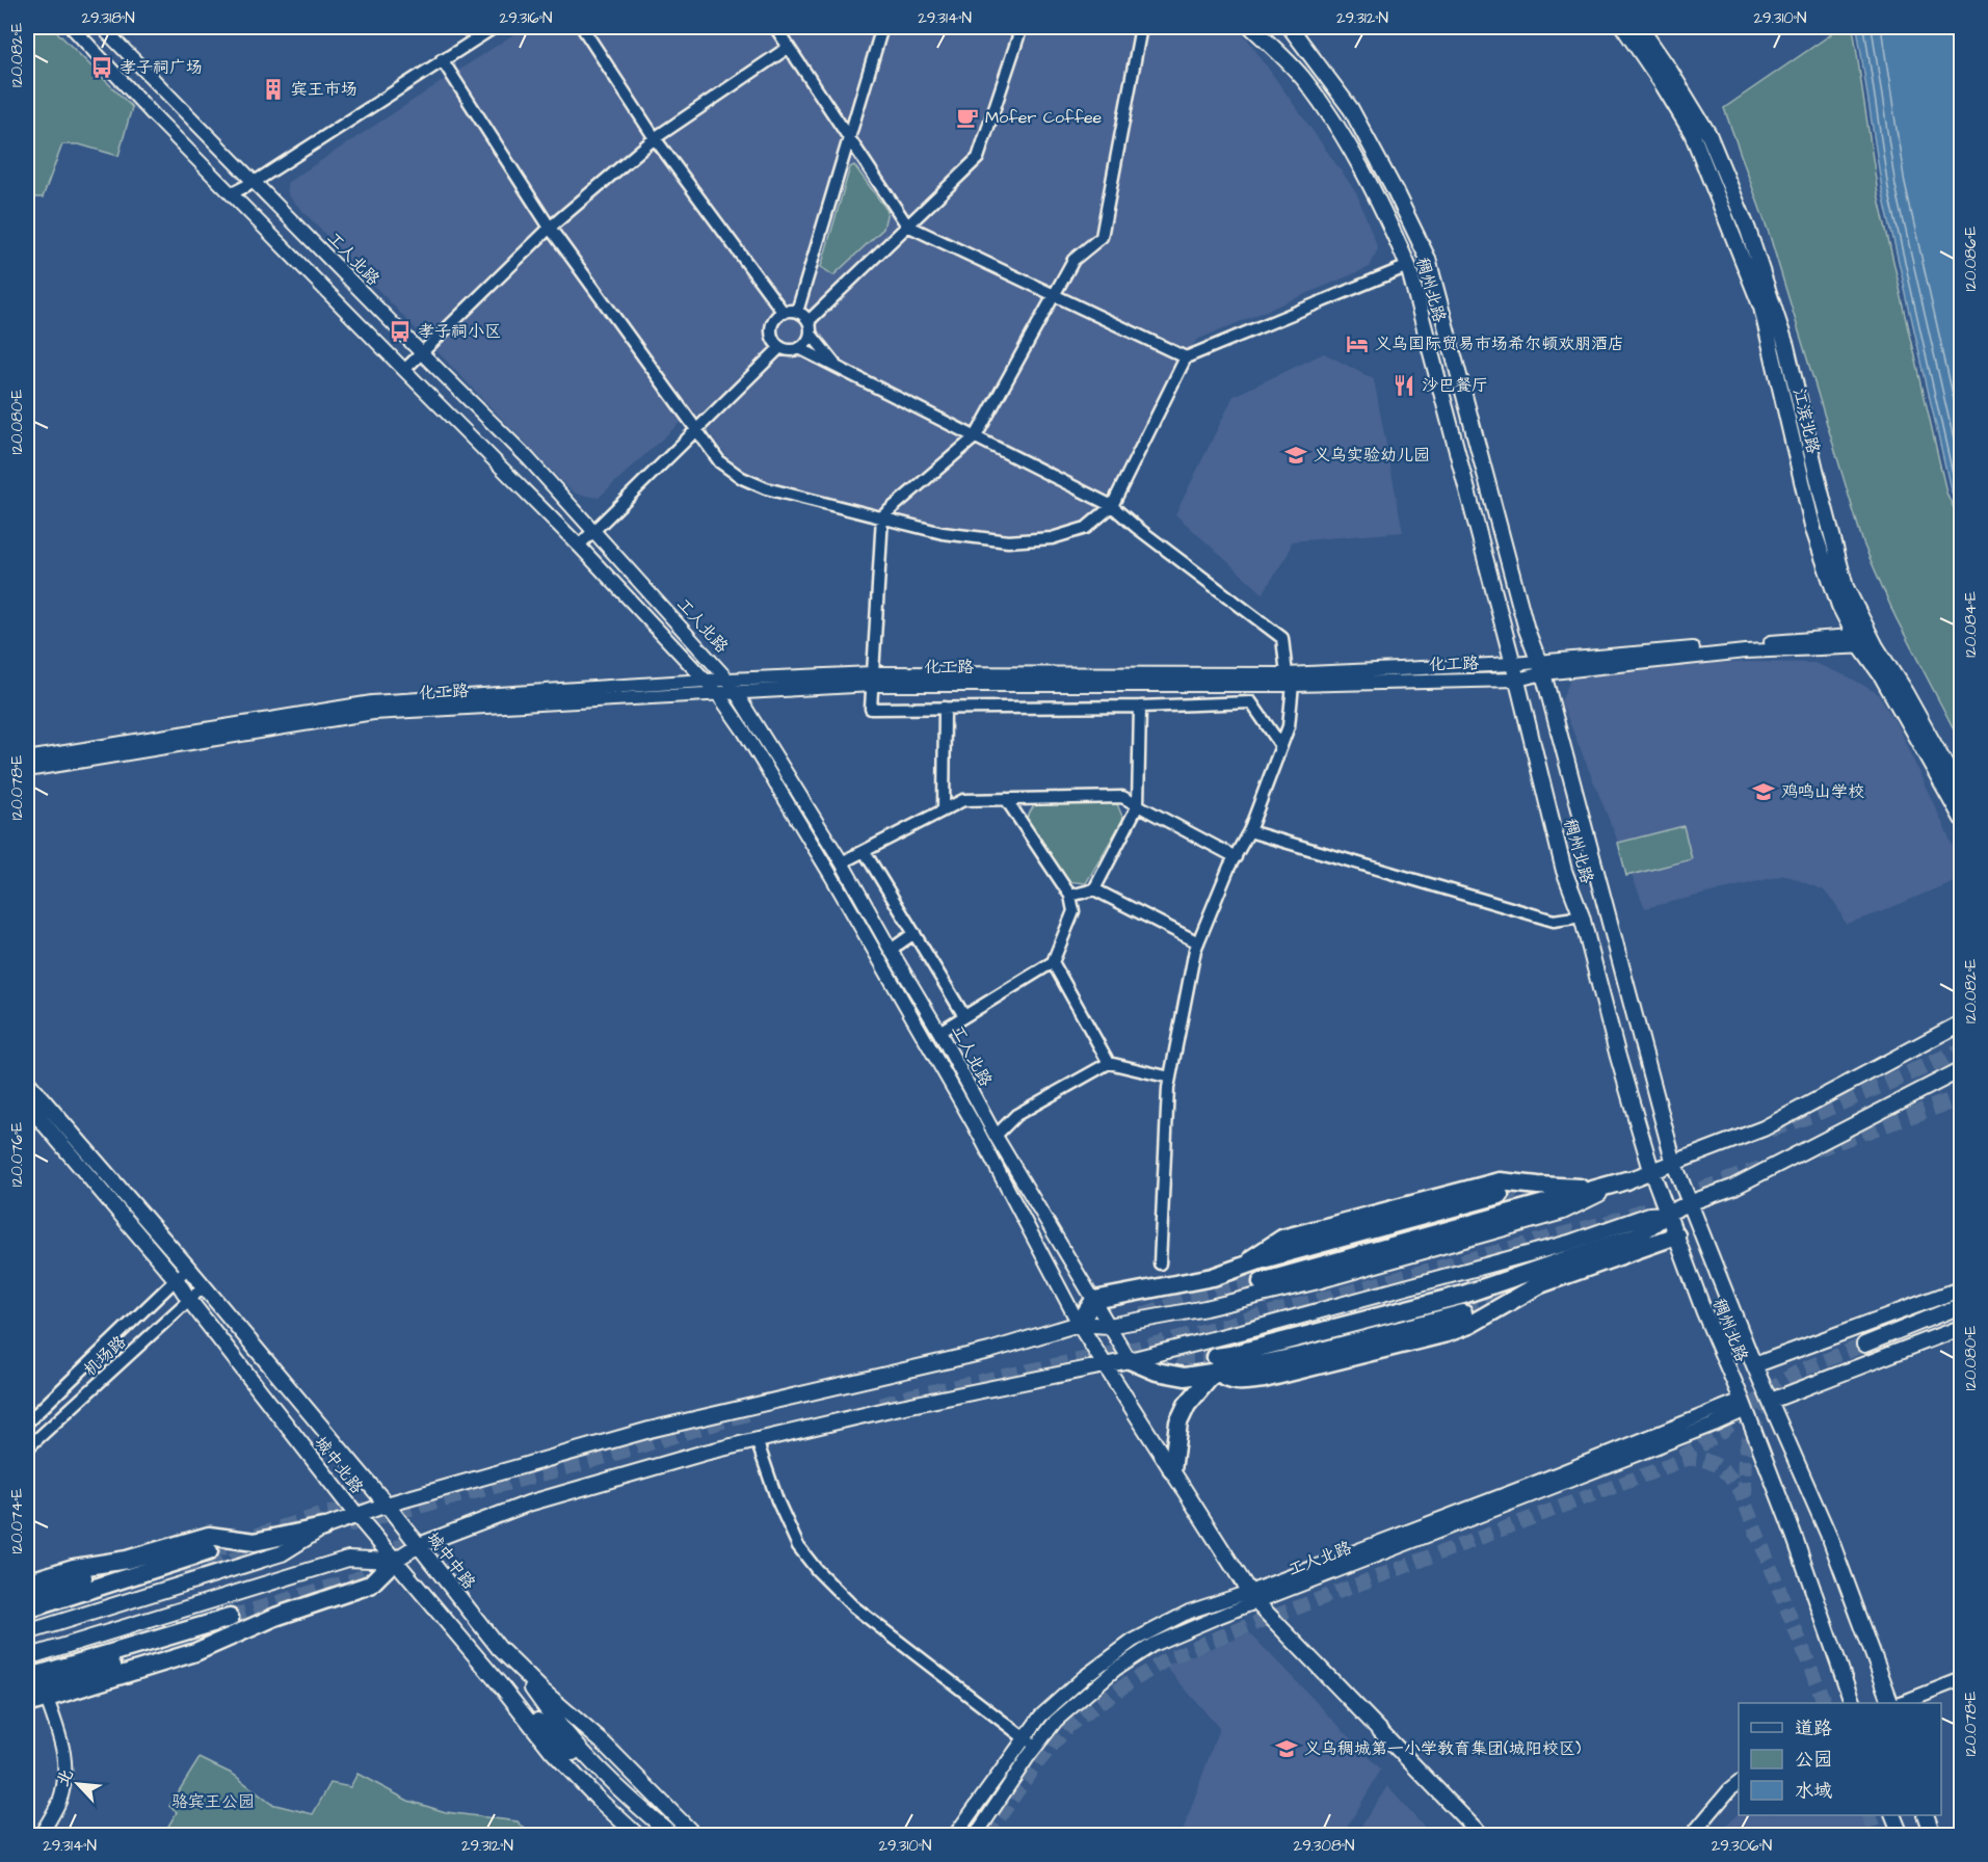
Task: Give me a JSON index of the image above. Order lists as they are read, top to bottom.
{
  "streets": {
    "main road": [
      "稠州北路",
      "江滨北路",
      "城中北路",
      "城中中路"
    ],
    "street": ["工人北路", "化工路", "机场路"]
  },
  "crossings": [
    ["工人北路", "化工路"],
    ["稠州北路", "化工路"],
    ["江滨北路", "化工路"],
    ["机场路", "城中北路"],
    ["机场路", "城中中路"]
  ],
  "parks": ["骆宾王公园"],
  "places": {
    "bus stop": ["孝子祠广场", "孝子祠小区"],
    "building": ["宾王市场"],
    "cafe": ["Mofer Coffee"],
    "hotel": ["义乌国际贸易市场希尔顿欢朋酒店"],
    "restaurant": ["沙巴餐厅"],
    "school or university": ["义乌实验幼儿园", "鸡鸣山学校", "义乌稠城第一小学教育集团(城阳校区)"]
  },
  "legend": ["道路", "公园", "水域"],
  "north": "top left",
  "coordinates": [
    "29.318°N",
    "29.316°N",
    "29.314°N",
    "29.312°N",
    "29.310°N",
    "120.082°E",
    "120.086°E",
    "120.080°E",
    "120.084°E",
    "120.078°E",
    "120.076°E",
    "120.074°E",
    "29.308°N",
    "29.306°N"
  ]
}
